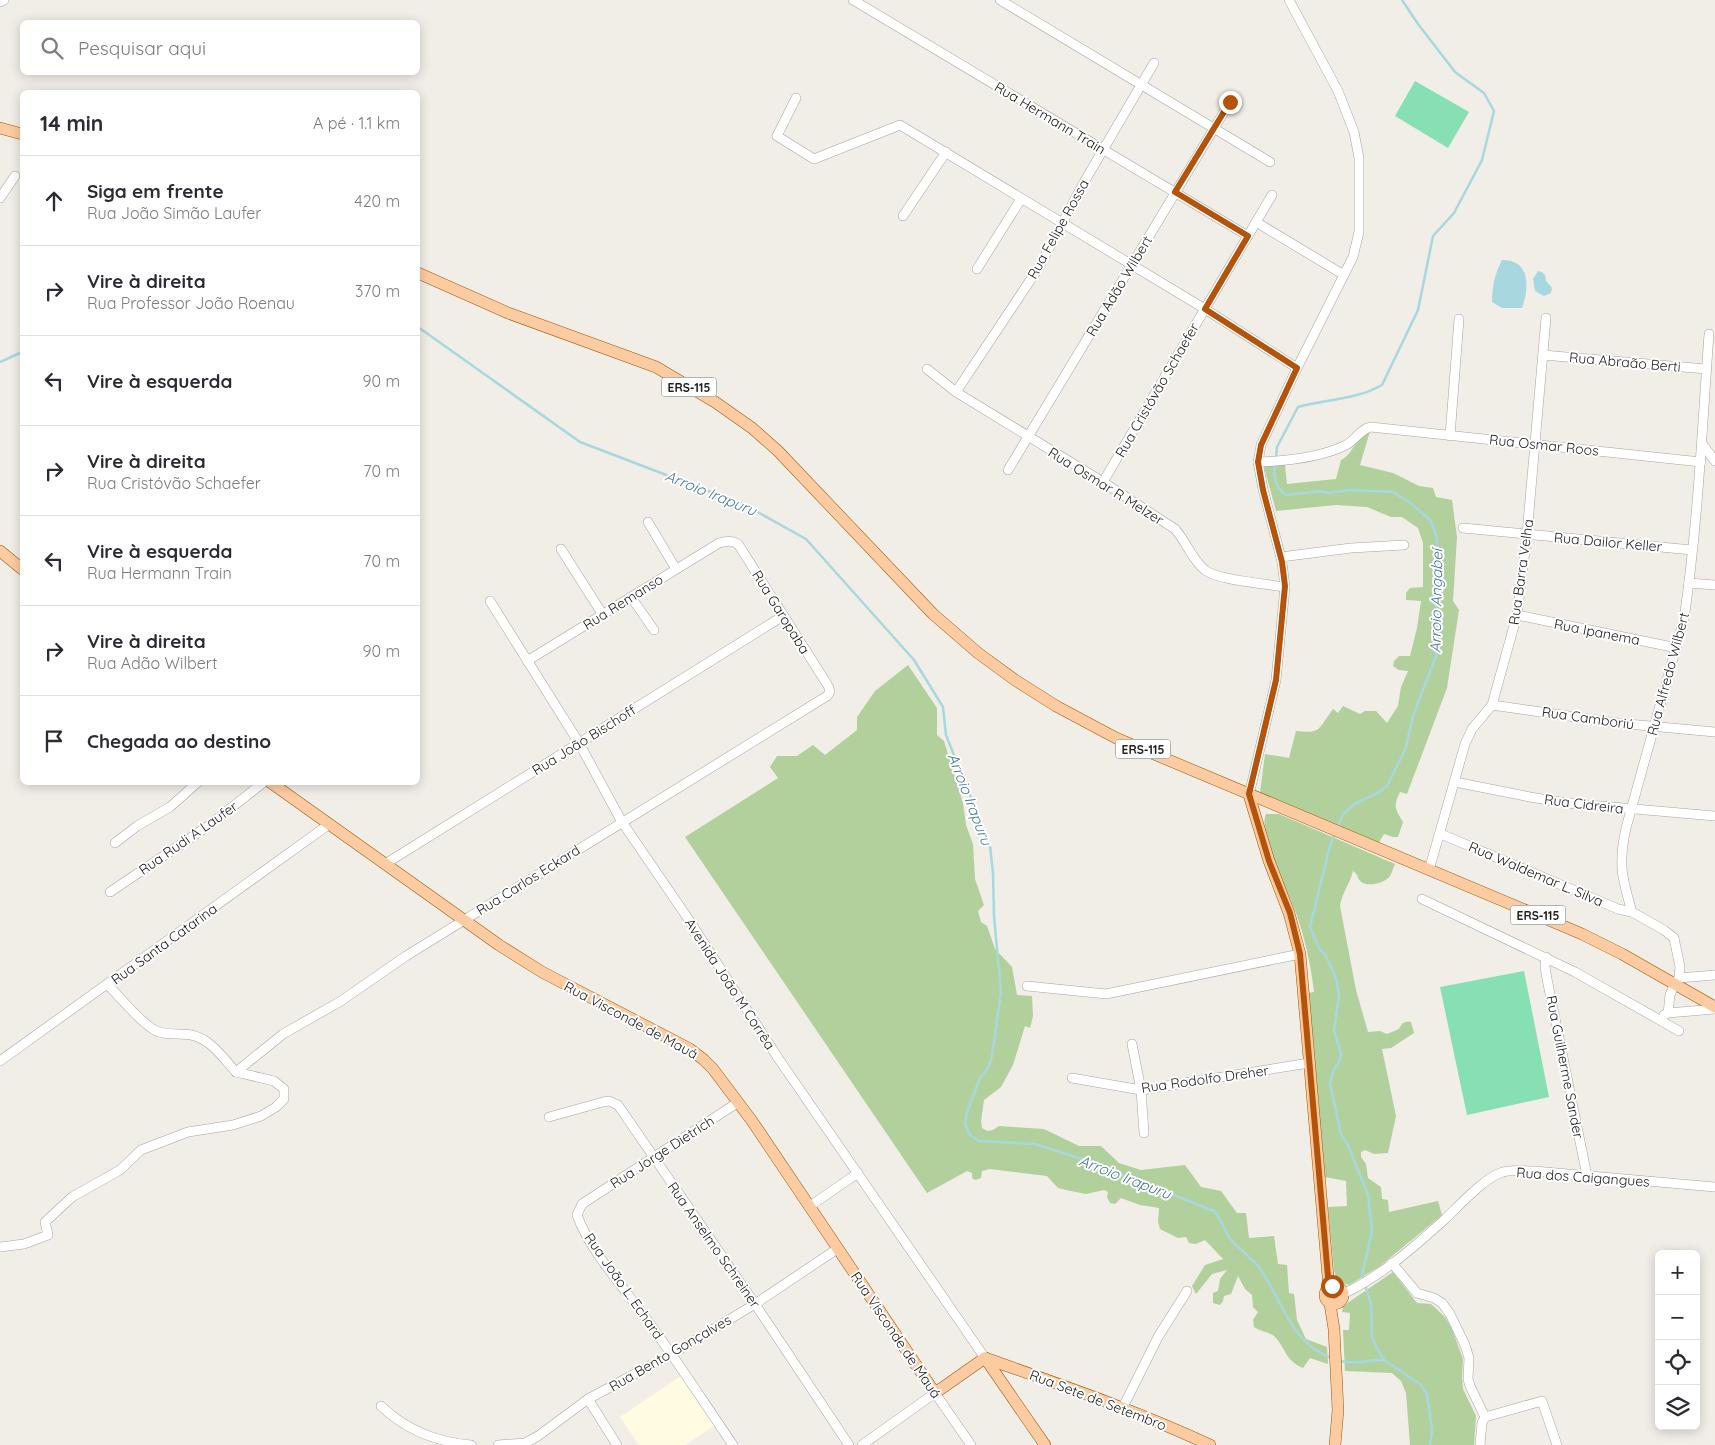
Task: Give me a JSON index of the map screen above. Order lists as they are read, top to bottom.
{
  "streets": {
    "main road": ["ERS-115", "Rua Visconde de Mauá", "Rua Sete de Setembro"],
    "street": [
      "Rua Hermann Train",
      "Rua Felipe Rossa",
      "Rua Adão Wilbert",
      "Rua Abraão Berti",
      "Rua Cristóvão Schaefer",
      "Rua Osmar Roos",
      "Rua Osmar R Melzer",
      "Rua Dailor Keller",
      "Rua Barra Velha",
      "Rua Remanso",
      "Rua Garopaba",
      "Rua Ipanema",
      "Rua Alfredo Wilbert",
      "Rua Camboriú",
      "Rua João Bischoff",
      "Rua Cidreira",
      "Rua Rudi A Laufer",
      "Rua Waldemar L. Silva",
      "Rua Carlos Eckard",
      "Rua Santa Catarina",
      "Avenida João M Corrêa",
      "Rua Guilherme Sander",
      "Rua Rodolfo Dreher",
      "Rua Jorge Dietrich",
      "Rua dos Caigangues",
      "Rua Anselmo Schreiner",
      "Rua João L. Echard",
      "Rua Bento Gonçalves"
    ]
  },
  "crossings": [
    ["Rua Hermann Train", "Rua Felipe Rossa"],
    ["Rua Hermann Train", "Rua Adão Wilbert"],
    ["Rua Hermann Train", "Rua Cristóvão Schaefer"],
    ["Rua Felipe Rossa", "Rua Osmar R Melzer"],
    ["Rua Adão Wilbert", "Rua Osmar R Melzer"],
    ["Rua Abraão Berti", "Rua Barra Velha"],
    ["Rua Abraão Berti", "Rua Alfredo Wilbert"],
    ["ERS-115", "Rua Barra Velha"],
    ["Rua Cristóvão Schaefer", "Rua Osmar R Melzer"],
    ["Rua Osmar Roos", "Rua Barra Velha"],
    ["Rua Osmar Roos", "Rua Alfredo Wilbert"],
    ["Rua Dailor Keller", "Rua Barra Velha"],
    ["Rua Dailor Keller", "Rua Alfredo Wilbert"],
    ["Rua Barra Velha", "Rua Ipanema"],
    ["Rua Barra Velha", "Rua Camboriú"],
    ["Rua Barra Velha", "Rua Cidreira"],
    ["Rua Barra Velha", "Rua Waldemar L. Silva"],
    ["Rua Remanso", "Rua Garopaba"],
    ["Rua Remanso", "Avenida João M Corrêa"],
    ["Rua Garopaba", "Rua João Bischoff"],
    ["Rua Garopaba", "Rua Carlos Eckard"],
    ["Rua Ipanema", "Rua Alfredo Wilbert"],
    ["Rua Alfredo Wilbert", "Rua Camboriú"],
    ["Rua Alfredo Wilbert", "Rua Cidreira"],
    ["Rua Alfredo Wilbert", "Rua Waldemar L. Silva"],
    ["Rua João Bischoff", "Avenida João M Corrêa"],
    ["Rua João Bischoff", "Rua Visconde de Mauá"],
    ["Rua Carlos Eckard", "Avenida João M Corrêa"],
    ["Rua Carlos Eckard", "Rua Visconde de Mauá"],
    ["Rua Santa Catarina", "Rua Visconde de Mauá"],
    ["Avenida João M Corrêa", "Rua Sete de Setembro"],
    ["Rua Visconde de Mauá", "Rua Jorge Dietrich"],
    ["Rua Visconde de Mauá", "Rua Bento Gonçalves"],
    ["Rua Guilherme Sander", "Rua dos Caigangues"],
    ["Rua Jorge Dietrich", "Rua Anselmo Schreiner"],
    ["Rua Jorge Dietrich", "Rua João L. Echard"],
    ["Rua Anselmo Schreiner", "Rua Bento Gonçalves"],
    ["Rua João L. Echard", "Rua Bento Gonçalves"]
  ],
  "water": ["Arroio Irapuru", "Arroio Angabeí"],
  "page": {
    "search": "Pesquisar aqui",
    "heading": ["14 min", "A pé · 1.1 km"],
    "list": [
      ["Siga em frente", "Rua João Simão Laufer", "420 m"],
      ["Vire à direita", "Rua Professor João Roenau", "370 m"],
      ["Vire à esquerda", "90 m"],
      ["Vire à direita", "Rua Cristóvão Schaefer", "70 m"],
      ["Vire à esquerda", "Rua Hermann Train", "70 m"],
      ["Vire à direita", "Rua Adão Wilbert", "90 m"],
      "Chegada ao destino"
    ],
    "map_buttons": ["+", "−"]
  }
}
